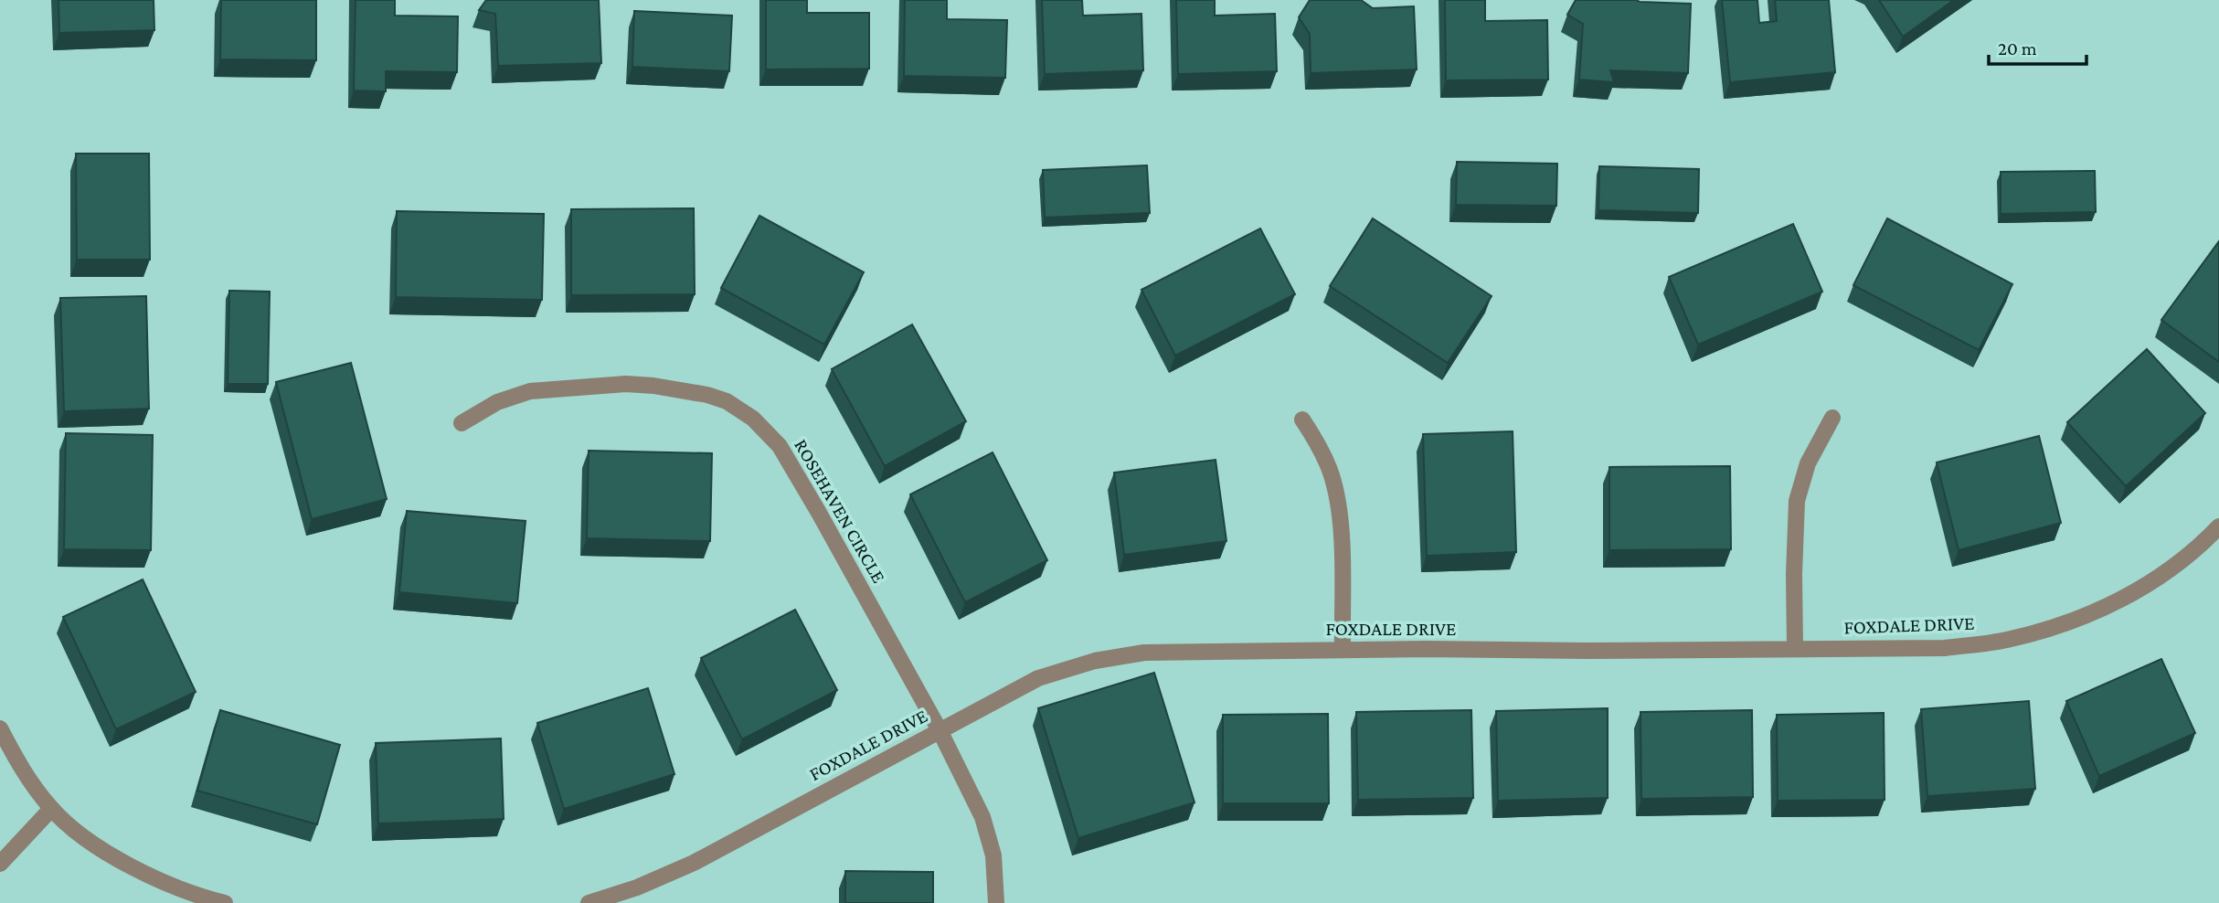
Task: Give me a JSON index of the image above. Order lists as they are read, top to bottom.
{
  "streets": {
    "street": ["ROSEHAVEN CIRCLE", "FOXDALE DRIVE"]
  },
  "crossings": [
    ["ROSEHAVEN CIRCLE", "FOXDALE DRIVE"]
  ],
  "scale_bar": "20 m"
}
